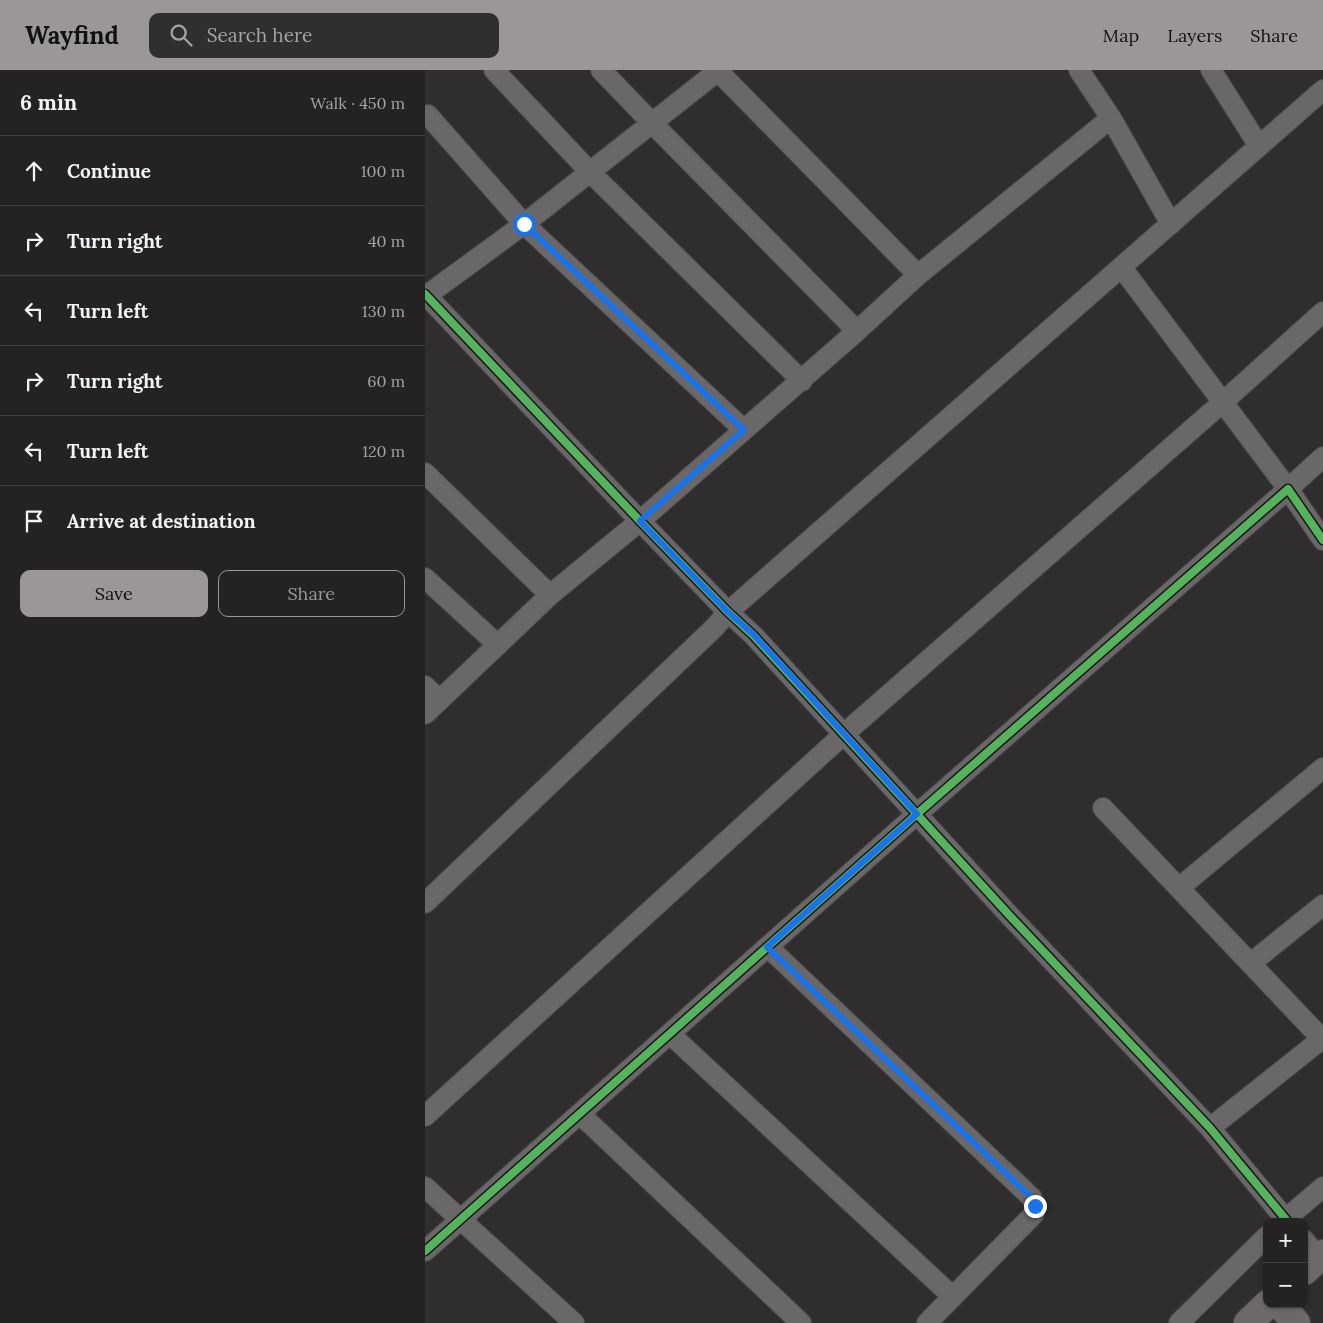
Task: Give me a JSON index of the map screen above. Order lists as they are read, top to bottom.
{
  "page": {
    "header": "Wayfind",
    "search": "Search here",
    "nav": ["Map", "Layers", "Share"],
    "heading": ["6 min", "Walk · 450 m"],
    "list": [
      ["Continue", "100 m"],
      ["Turn right", "40 m"],
      ["Turn left", "130 m"],
      ["Turn right", "60 m"],
      ["Turn left", "120 m"],
      "Arrive at destination"
    ],
    "buttons": ["Save", "Share"],
    "map_buttons": ["+", "−"]
  }
}
